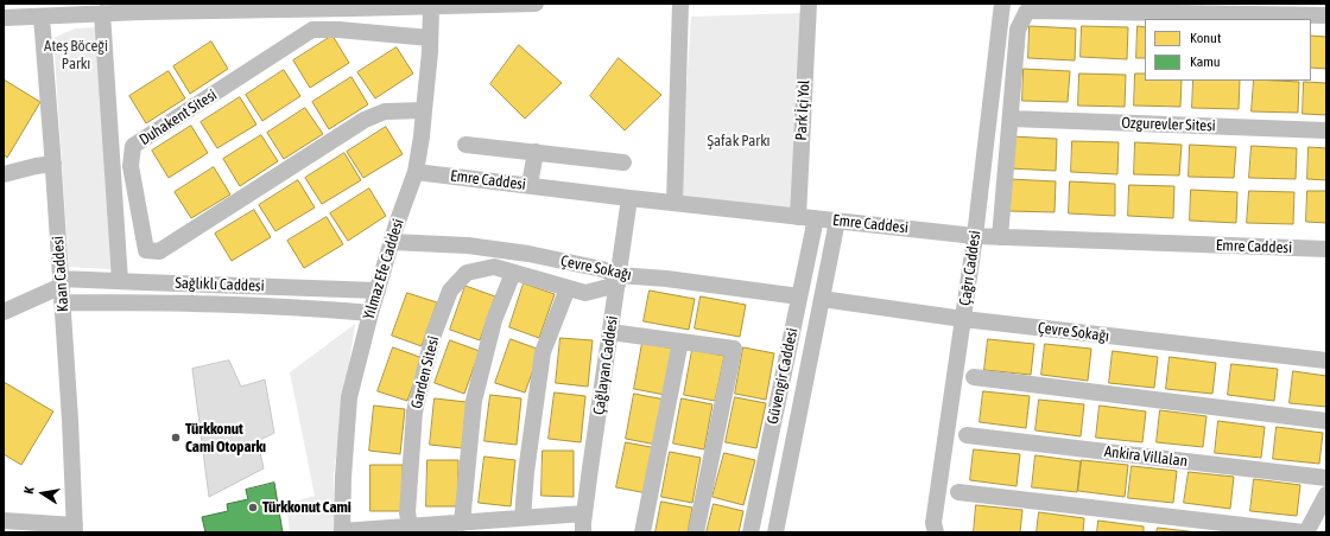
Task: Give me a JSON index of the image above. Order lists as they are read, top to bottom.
{
  "streets": {
    "street": [
      "Park İçi Yol",
      "Duhakent Sitesi",
      "Ozgurevler Sitesi",
      "Emre Caddesi",
      "Çevre Sokağı",
      "Çağrı Caddesi",
      "Yılmaz Efe Caddesi",
      "Kaan Caddesi",
      "Sağlıklı Caddesi",
      "Çağlayan Caddesi",
      "Garden Sitesi",
      "Güvengir Caddesi",
      "Ankira Villalan"
    ]
  },
  "crossings": [
    ["Park İçi Yol", "Emre Caddesi"],
    ["Duhakent Sitesi", "Yılmaz Efe Caddesi"],
    ["Emre Caddesi", "Çağrı Caddesi"],
    ["Emre Caddesi", "Yılmaz Efe Caddesi"],
    ["Emre Caddesi", "Çağlayan Caddesi"],
    ["Emre Caddesi", "Güvengir Caddesi"],
    ["Çevre Sokağı", "Çağrı Caddesi"],
    ["Çevre Sokağı", "Yılmaz Efe Caddesi"],
    ["Çevre Sokağı", "Çağlayan Caddesi"],
    ["Çevre Sokağı", "Garden Sitesi"],
    ["Çevre Sokağı", "Güvengir Caddesi"],
    ["Yılmaz Efe Caddesi", "Sağlıklı Caddesi"],
    ["Kaan Caddesi", "Sağlıklı Caddesi"],
    ["Çağlayan Caddesi", "Garden Sitesi"]
  ],
  "parks": ["Ateş Böceği Parkı", "Şafak Parkı"],
  "places": ["Türkkonut Cami Otoparkı", "Türkkonut Cami"],
  "legend": ["Konut", "Kamu"],
  "north": "left"
}
